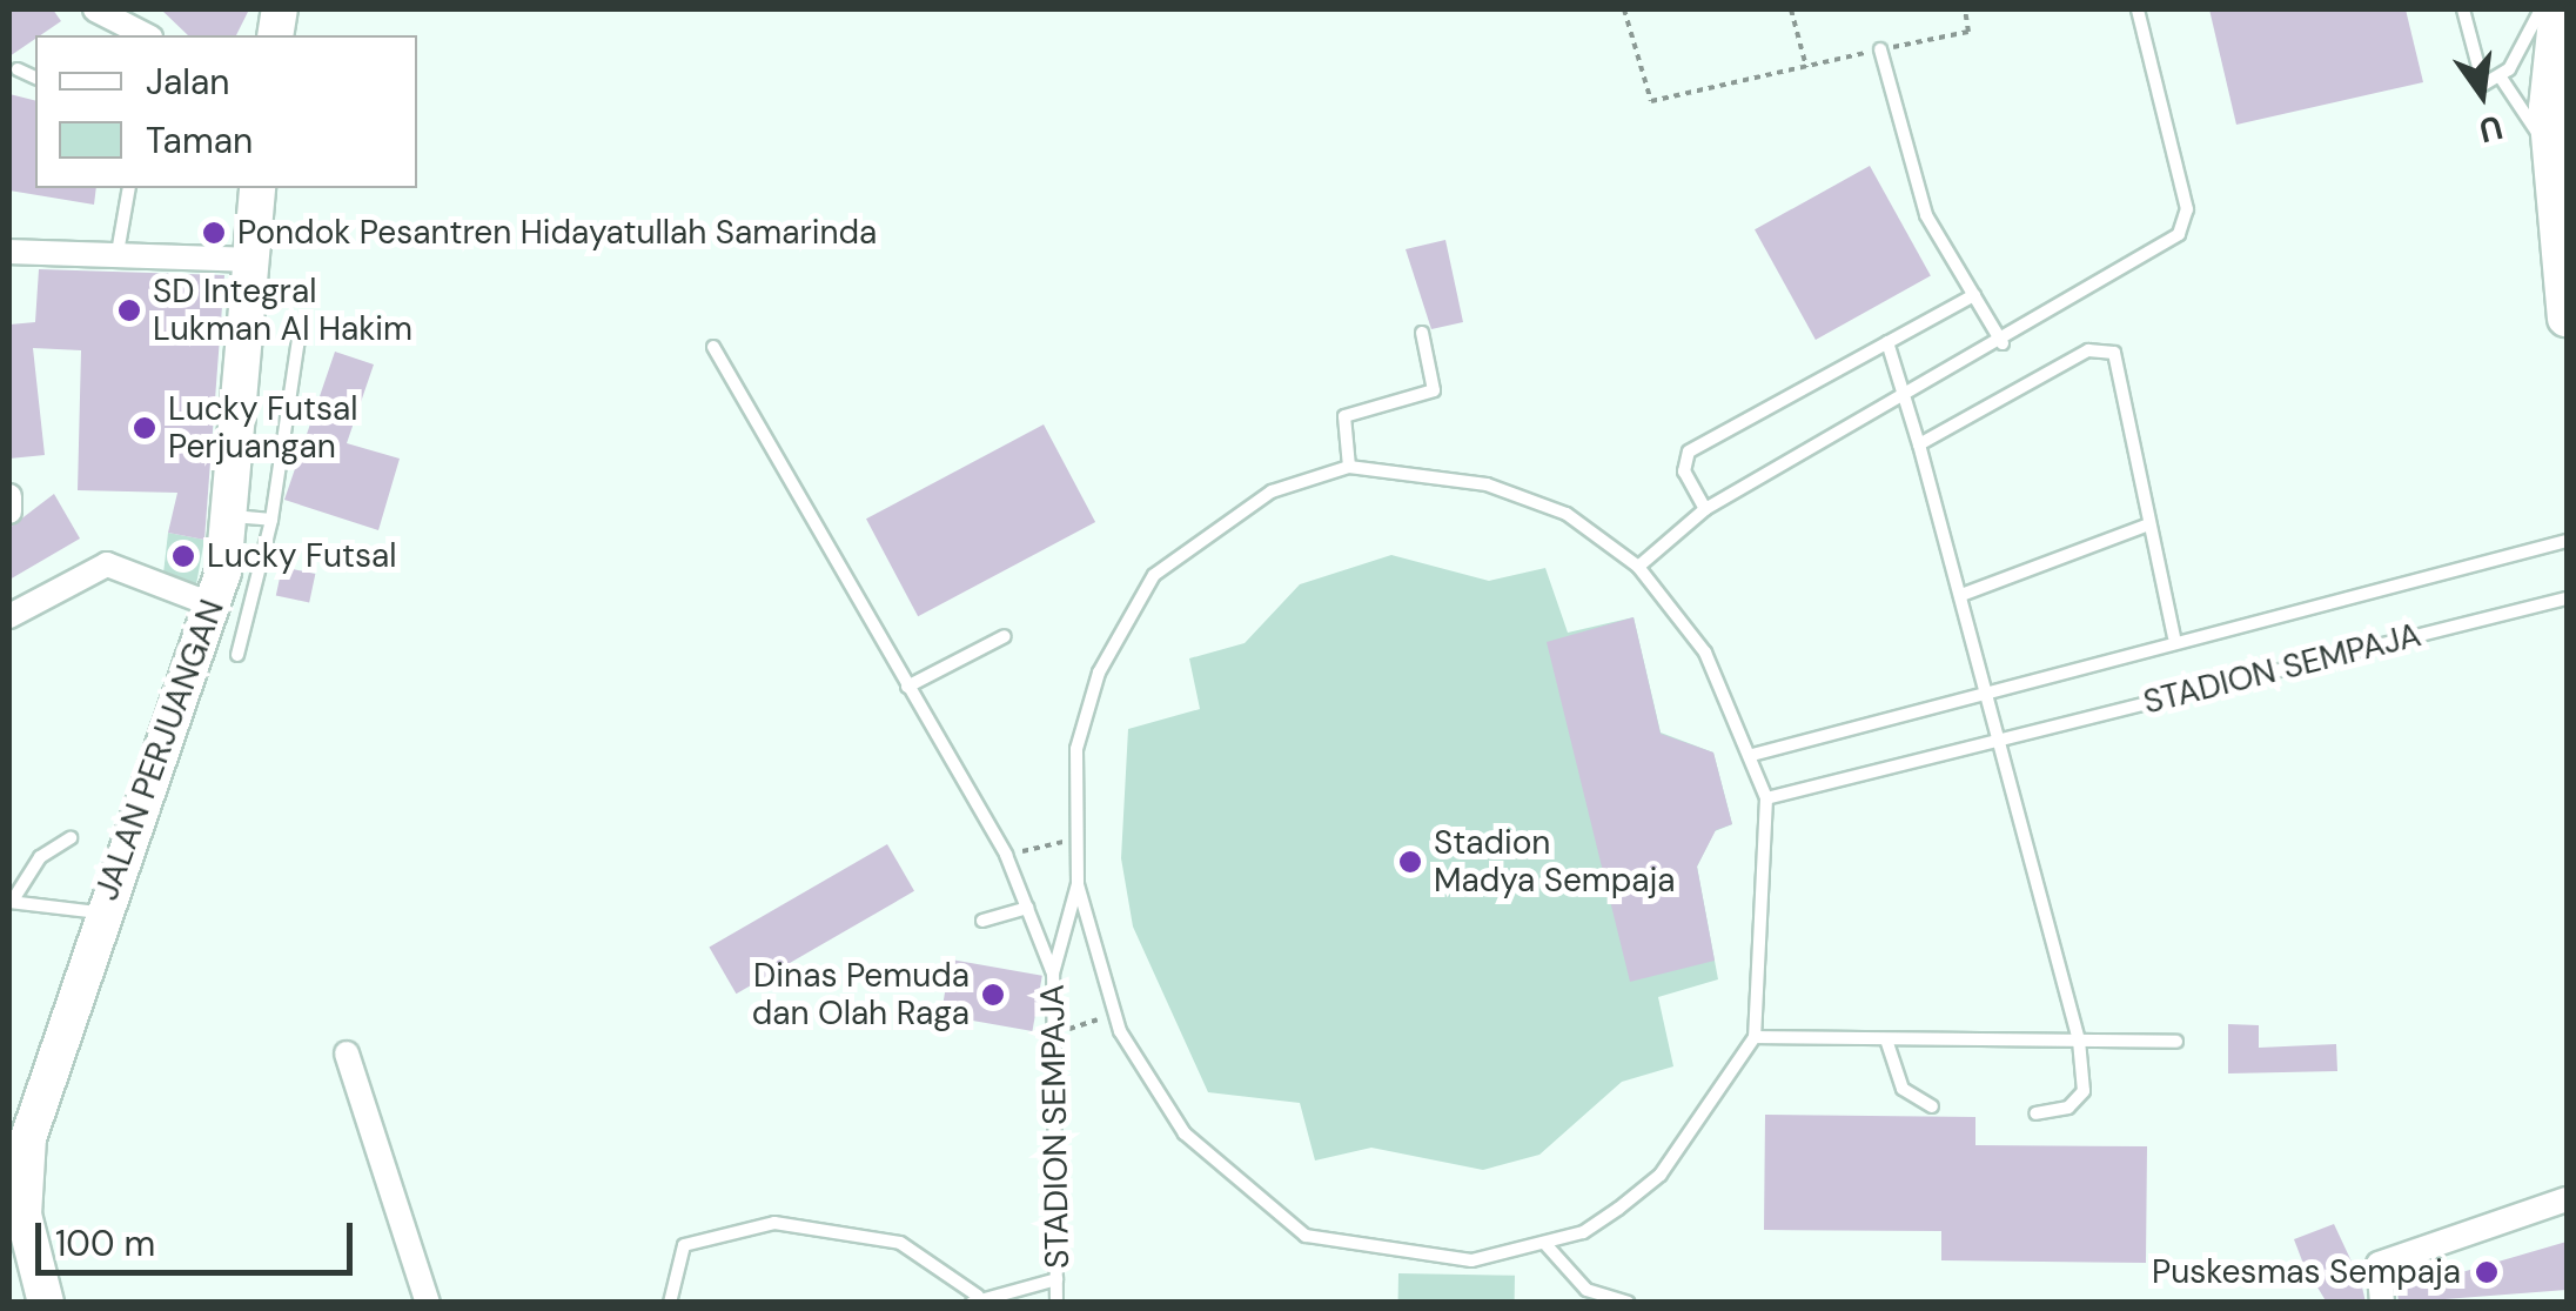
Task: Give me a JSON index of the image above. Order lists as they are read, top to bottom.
{
  "streets": {
    "street": ["JALAN PERJUANGAN"],
    "lane": ["STADION SEMPAJA"]
  },
  "places": [
    "Pondok Pesantren Hidayatullah Samarinda",
    "SD Integral Lukman Al Hakim",
    "Lucky Futsal Perjuangan",
    "Lucky Futsal",
    "Stadion Madya Sempaja",
    "Dinas Pemuda dan Olah Raga",
    "Puskesmas Sempaja"
  ],
  "legend": ["Jalan", "Taman"],
  "scale_bar": "100 m",
  "north": "bottom"
}
